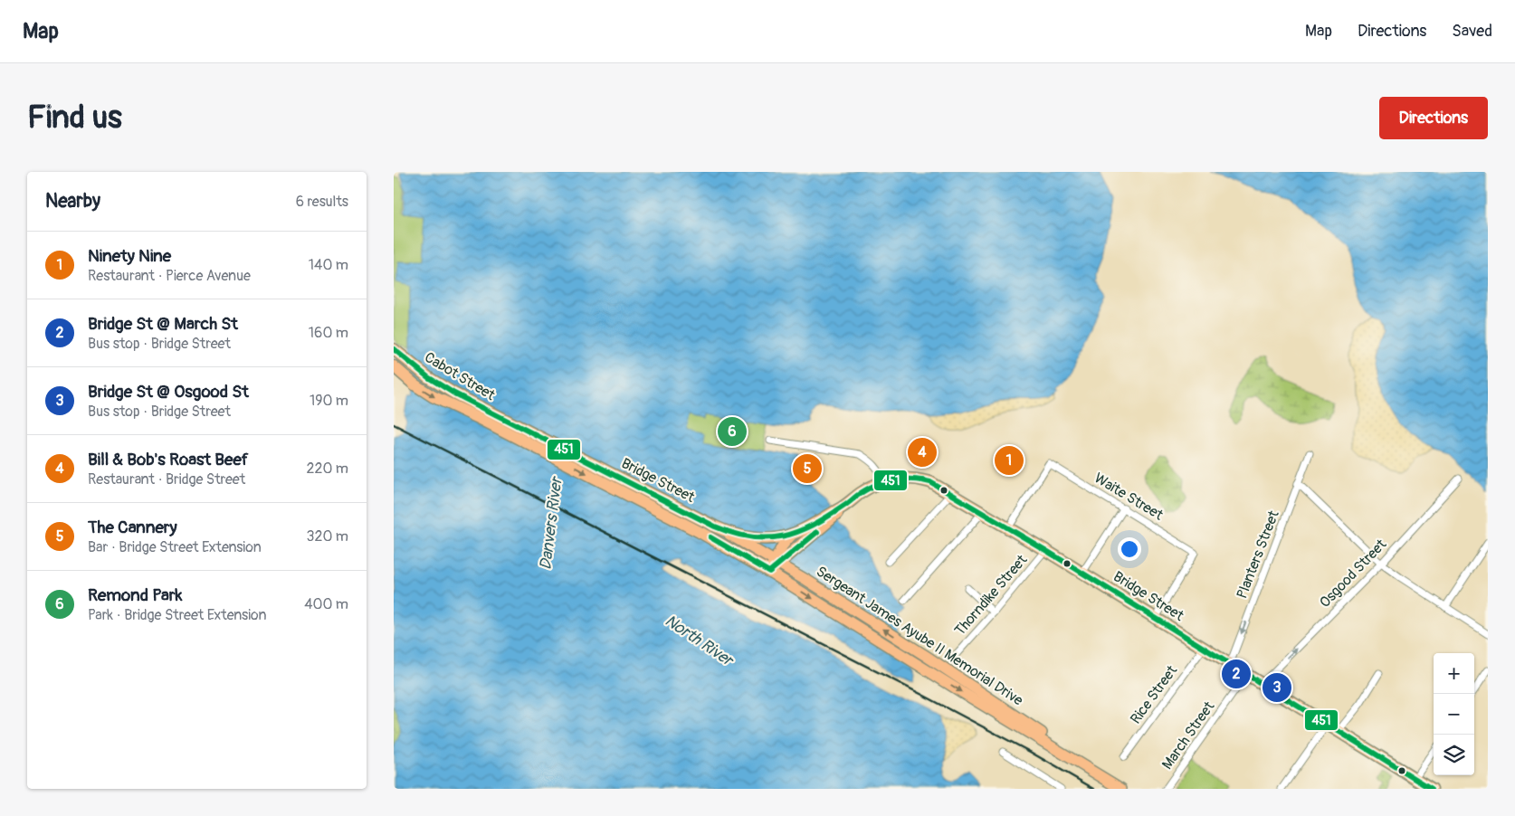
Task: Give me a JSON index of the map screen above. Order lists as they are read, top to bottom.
{
  "streets": {
    "highway": ["Cabot Street", "Bridge Street"],
    "main road": ["Sergeant James Ayube II Memorial Drive"],
    "street": [
      "Waite Street",
      "Planters Street",
      "Osgood Street",
      "Thorndike Street",
      "Rice Street",
      "March Street"
    ]
  },
  "crossings": [
    ["Cabot Street", "Bridge Street"],
    ["Bridge Street", "Waite Street"],
    ["Bridge Street", "Planters Street"],
    ["Bridge Street", "Osgood Street"],
    ["Bridge Street", "Thorndike Street"],
    ["Bridge Street", "Sergeant James Ayube II Memorial Drive"],
    ["Bridge Street", "Rice Street"],
    ["Bridge Street", "March Street"]
  ],
  "one_way": ["Planters Street", "Osgood Street"],
  "water": ["Danvers River", "North River"],
  "lines": ["transit line 451"],
  "page": {
    "header": "Map",
    "nav": ["Map", "Directions", "Saved"],
    "buttons": "Directions",
    "title": "Find us",
    "heading": ["Nearby", "6 results"],
    "list": [
      {
        "mark": "1",
        "name": "Ninety Nine",
        "note": "Restaurant · Pierce Avenue",
        "value": "140 m"
      },
      {
        "mark": "2",
        "name": "Bridge St @ March St",
        "note": "Bus stop · Bridge Street",
        "value": "160 m"
      },
      {
        "mark": "3",
        "name": "Bridge St @ Osgood St",
        "note": "Bus stop · Bridge Street",
        "value": "190 m"
      },
      {
        "mark": "4",
        "name": "Bill & Bob's Roast Beef",
        "note": "Restaurant · Bridge Street",
        "value": "220 m"
      },
      {
        "mark": "5",
        "name": "The Cannery",
        "note": "Bar · Bridge Street Extension",
        "value": "320 m"
      },
      {
        "mark": "6",
        "name": "Remond Park",
        "note": "Park · Bridge Street Extension",
        "value": "400 m"
      }
    ],
    "pins": [
      "6",
      "4",
      "1",
      "5",
      "2",
      "3"
    ],
    "map_buttons": ["+", "−"]
  }
}
